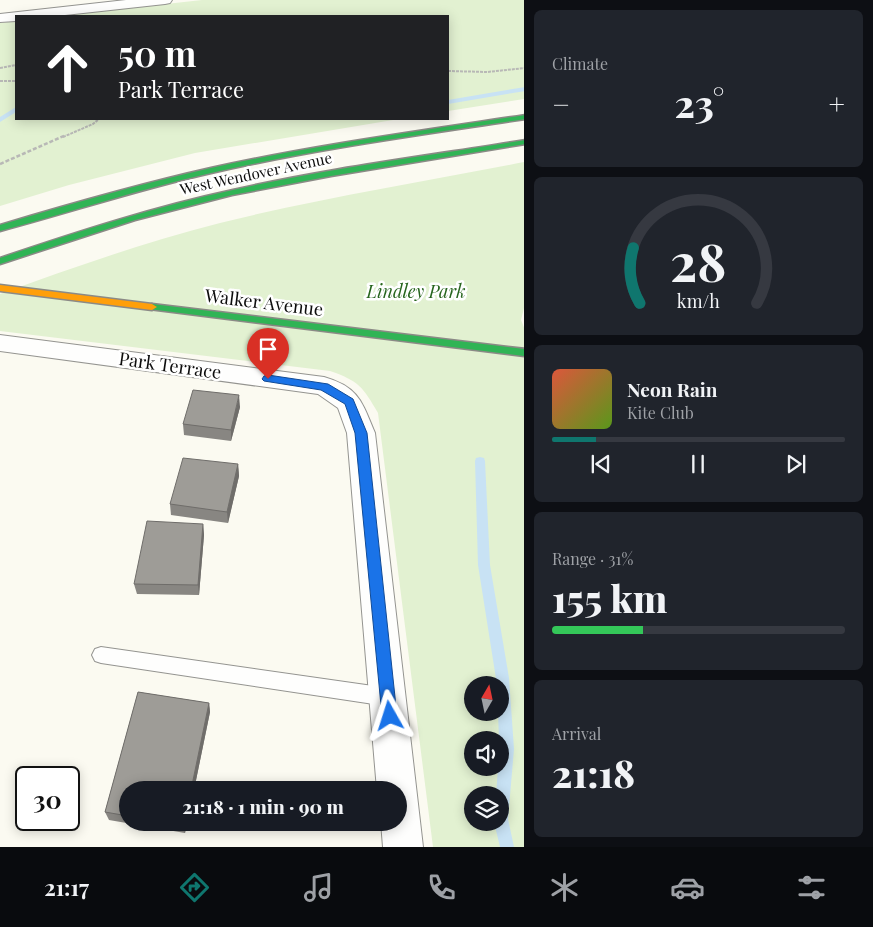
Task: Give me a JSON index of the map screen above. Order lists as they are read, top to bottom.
{
  "streets": {
    "main road": ["West Wendover Avenue", "Walker Avenue"],
    "street": ["Park Terrace"]
  },
  "parks": ["Lindley Park"],
  "north": "top",
  "page": {
    "tile": [
      "Climate",
      ["Range · 31%", "155 km"],
      ["Arrival", "21:18"]
    ],
    "turn": ["50 m", "Park Terrace"],
    "heat": ["−", "23°", "+"],
    "song": ["Neon Rain", "Kite Club"],
    "limit": "30",
    "trip": "21:18 · 1 min · 90 m",
    "tabs": "21:17",
    "gauge": ["28", "km/h"]
  }
}
